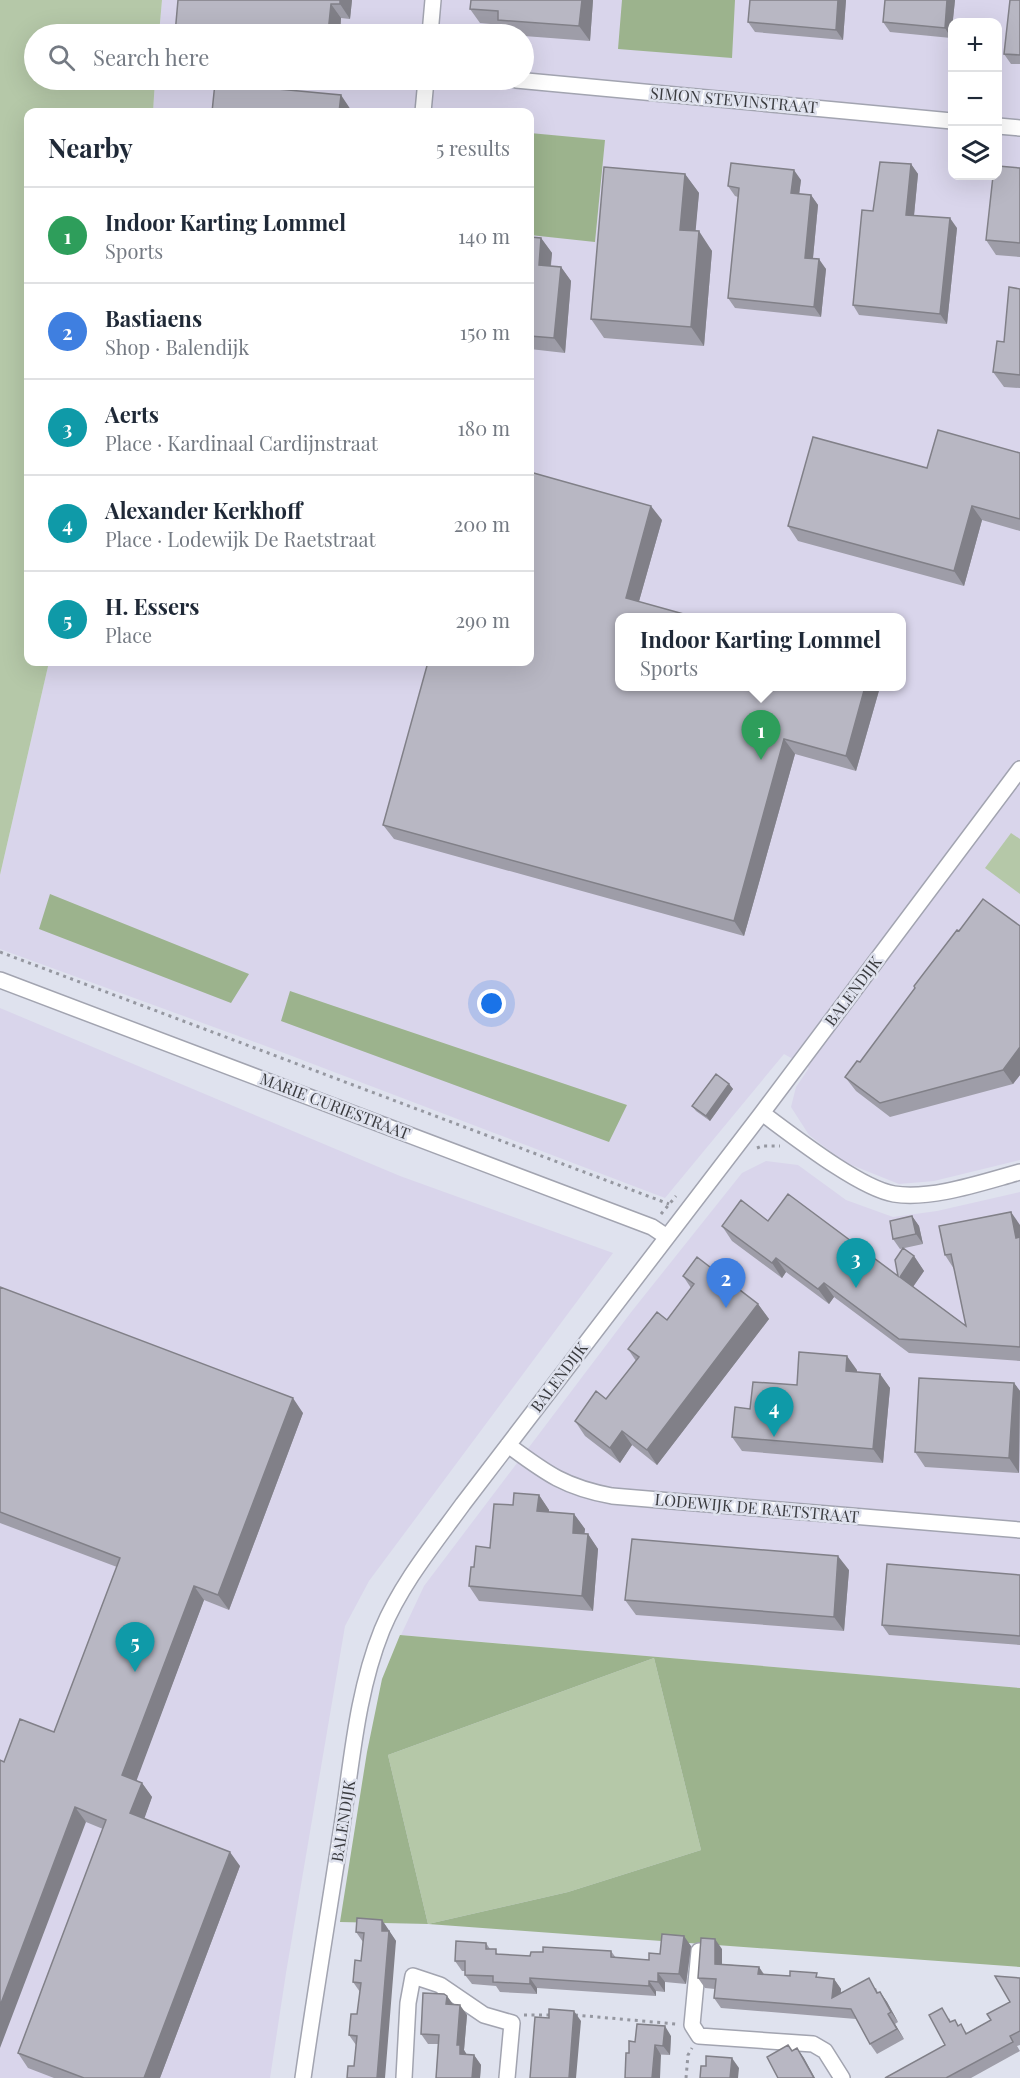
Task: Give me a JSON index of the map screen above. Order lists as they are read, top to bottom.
{
  "streets": {
    "street": [
      "SIMON STEVINSTRAAT",
      "BALENDIJK",
      "MARIE CURIESTRAAT",
      "LODEWIJK DE RAETSTRAAT"
    ]
  },
  "crossings": [
    ["BALENDIJK", "MARIE CURIESTRAAT"],
    ["BALENDIJK", "LODEWIJK DE RAETSTRAAT"]
  ],
  "page": {
    "map_buttons": ["+", "−"],
    "search": "Search here",
    "heading": ["Nearby", "5 results"],
    "list": [
      {
        "mark": "1",
        "name": "Indoor Karting Lommel",
        "note": "Sports",
        "value": "140 m"
      },
      {
        "mark": "2",
        "name": "Bastiaens",
        "note": "Shop · Balendijk",
        "value": "150 m"
      },
      {
        "mark": "3",
        "name": "Aerts",
        "note": "Place · Kardinaal Cardijnstraat",
        "value": "180 m"
      },
      {
        "mark": "4",
        "name": "Alexander Kerkhoff",
        "note": "Place · Lodewijk De Raetstraat",
        "value": "200 m"
      },
      {
        "mark": "5",
        "name": "H. Essers",
        "note": "Place",
        "value": "290 m"
      }
    ],
    "popup": ["Indoor Karting Lommel", "Sports"],
    "pins": [
      "1",
      "3",
      "2",
      "4",
      "5"
    ]
  }
}
